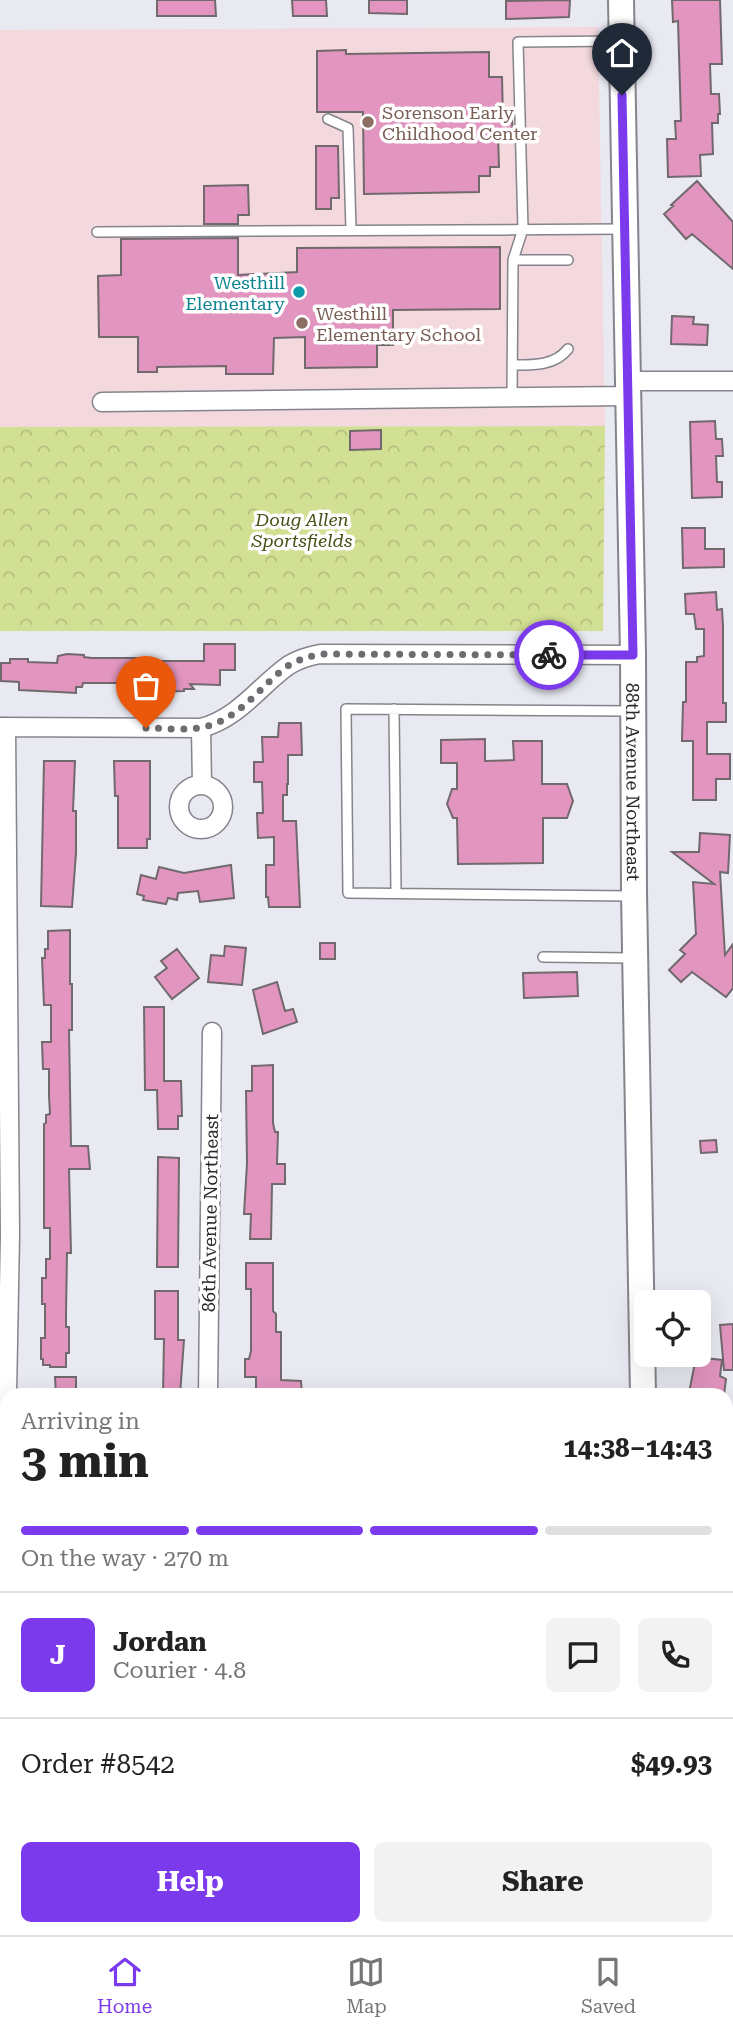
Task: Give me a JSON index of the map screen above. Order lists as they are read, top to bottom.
{
  "streets": {
    "street": ["88th Avenue Northeast", "86th Avenue Northeast"]
  },
  "parks": ["Doug Allen Sportsfields"],
  "places": ["Sorenson Early Childhood Center", "Westhill Elementary", "Westhill Elementary School"],
  "page": {
    "heading": ["3 min", "Arriving in", "14:38–14:43"],
    "panel": [
      "Jordan",
      "Courier · 4.8",
      "Order #8542",
      "$49.93"
    ],
    "bar": "On the way · 270 m",
    "round": "J",
    "buttons": ["Help", "Share"],
    "tabs": ["Home", "Map", "Saved"]
  }
}
